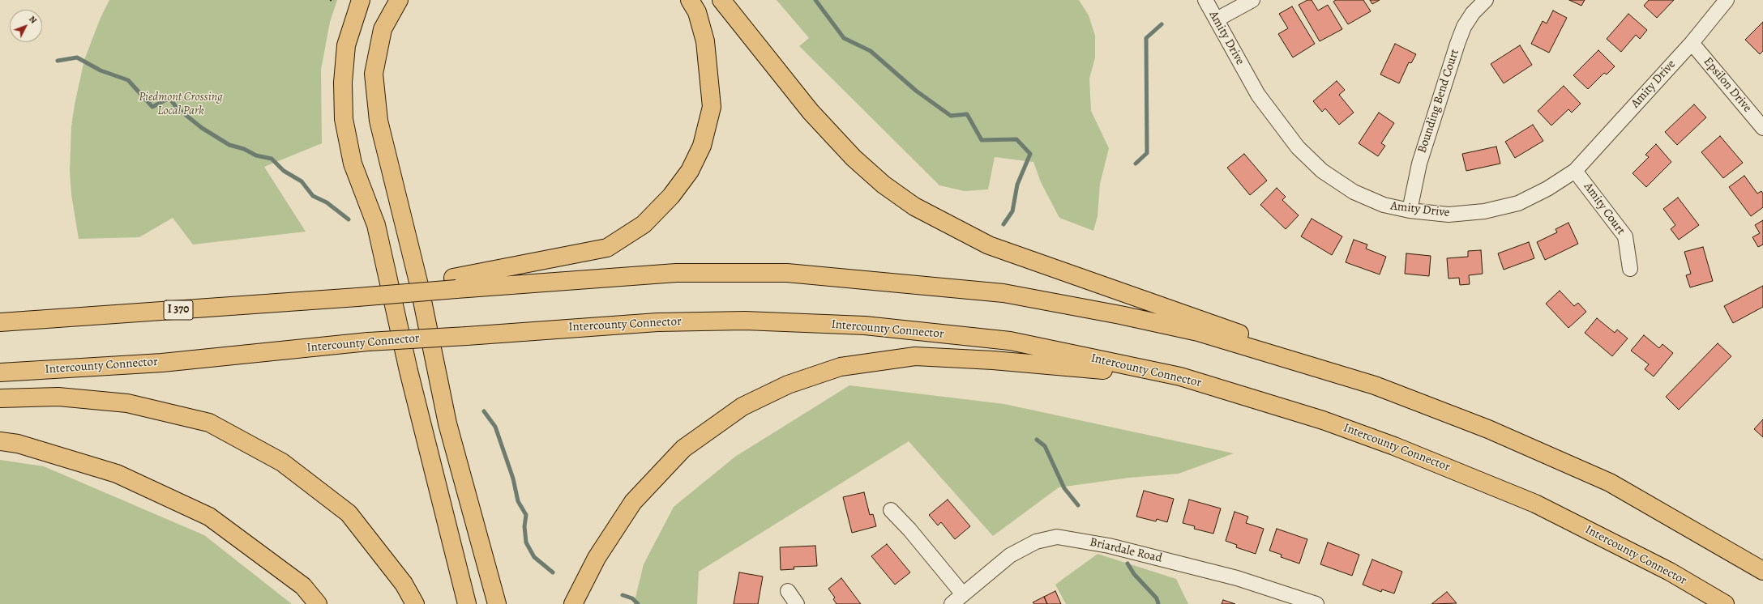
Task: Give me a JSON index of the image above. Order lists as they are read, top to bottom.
{
  "streets": {
    "highway": ["I 370", "Intercounty Connector"],
    "street": [
      "Amity Drive",
      "Epsilon Drive",
      "Bounding Bend Court",
      "Amity Court",
      "Briardale Road"
    ]
  },
  "crossings": [
    ["Amity Drive", "Epsilon Drive"],
    ["Amity Drive", "Bounding Bend Court"],
    ["Amity Drive", "Amity Court"]
  ],
  "parks": ["Piedmont Crossing Local Park"],
  "north": "top right"
}
